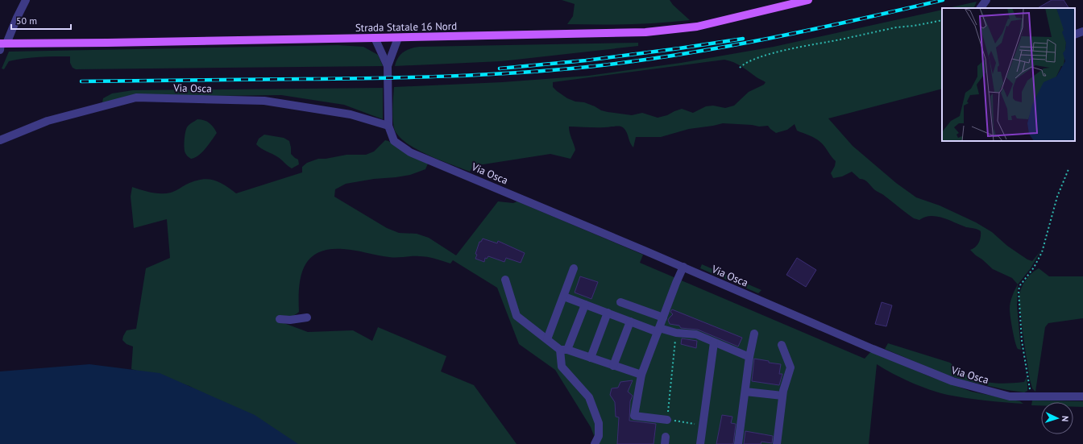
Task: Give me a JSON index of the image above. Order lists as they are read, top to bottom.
{
  "streets": {
    "main road": ["Strada Statale 16 Nord"],
    "street": ["Via Osca"]
  },
  "scale_bar": "50 m",
  "north": "right"
}
